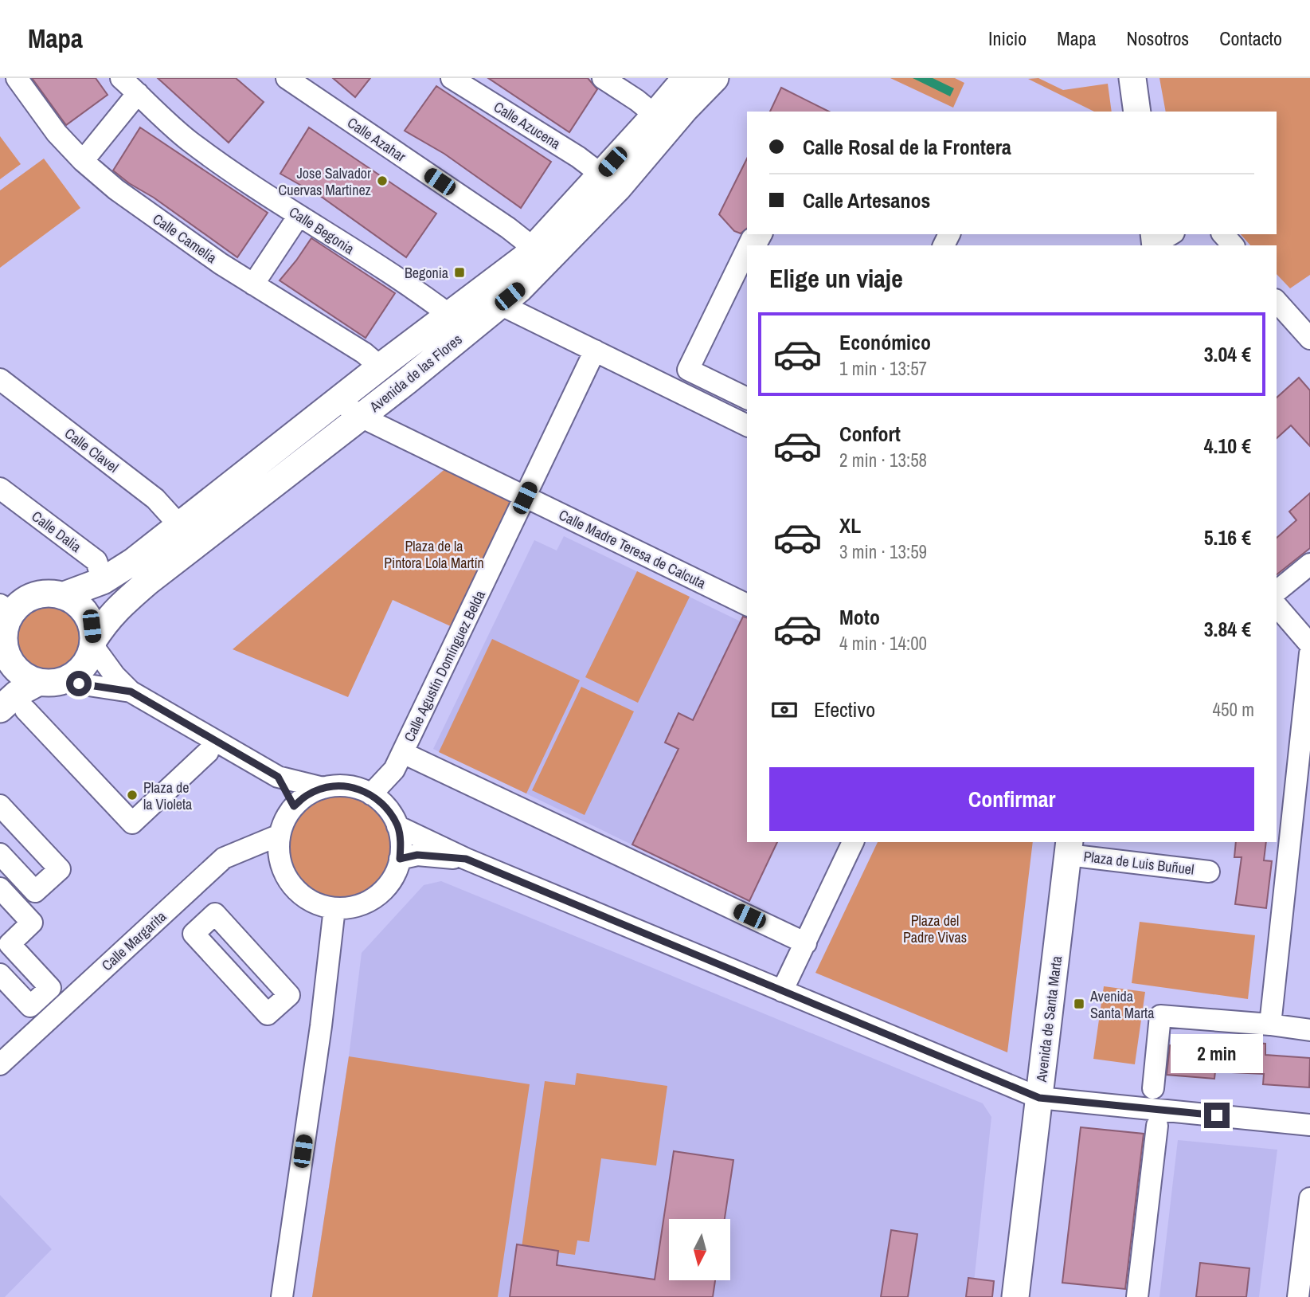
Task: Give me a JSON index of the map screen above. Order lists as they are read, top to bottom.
{
  "streets": {
    "main road": ["Avenida de las Flores", "Avenida de Santa Marta"],
    "street": [
      "Calle Azucena",
      "Calle Azahar",
      "Calle Begonia",
      "Calle Camelia",
      "Calle Clavel",
      "Calle Dalia",
      "Calle Madre Teresa de Calcuta",
      "Calle Agustín Domínguez Belda",
      "Plaza de Luis Buñuel",
      "Calle Margarita"
    ]
  },
  "crossings": [
    ["Calle Azucena", "Avenida de las Flores"],
    ["Calle Azahar", "Avenida de las Flores"],
    ["Calle Begonia", "Avenida de las Flores"],
    ["Calle Camelia", "Avenida de las Flores"],
    ["Avenida de las Flores", "Calle Clavel"],
    ["Avenida de las Flores", "Calle Dalia"],
    ["Avenida de las Flores", "Calle Madre Teresa de Calcuta"],
    ["Calle Madre Teresa de Calcuta", "Calle Agustín Domínguez Belda"],
    ["Calle Agustín Domínguez Belda", "Calle Margarita"],
    ["Plaza de Luis Buñuel", "Avenida de Santa Marta"]
  ],
  "parks": ["Plaza de la Pintora Lola Martín", "Plaza del Padre Vivas"],
  "places": {
    "other": ["Jose Salvador Cuervas Martinez", "Plaza de la Violeta"],
    "transit": ["Begonia", "Avenida Santa Marta"]
  },
  "north": "bottom",
  "page": {
    "header": "Mapa",
    "nav": [
      "Inicio",
      "Mapa",
      "Nosotros",
      "Contacto"
    ],
    "banner": ["Calle Rosal de la Frontera", "Calle Artesanos"],
    "heading": "Elige un viaje",
    "list": [
      {
        "name": "Económico",
        "note": "1 min · 13:57",
        "value": "3.04 €"
      },
      {
        "name": "Confort",
        "note": "2 min · 13:58",
        "value": "4.10 €"
      },
      {
        "name": "XL",
        "note": "3 min · 13:59",
        "value": "5.16 €"
      },
      {
        "name": "Moto",
        "note": "4 min · 14:00",
        "value": "3.84 €"
      }
    ],
    "pay": ["Efectivo", "450 m"],
    "buttons": "Confirmar",
    "bubble": "2 min"
  }
}
